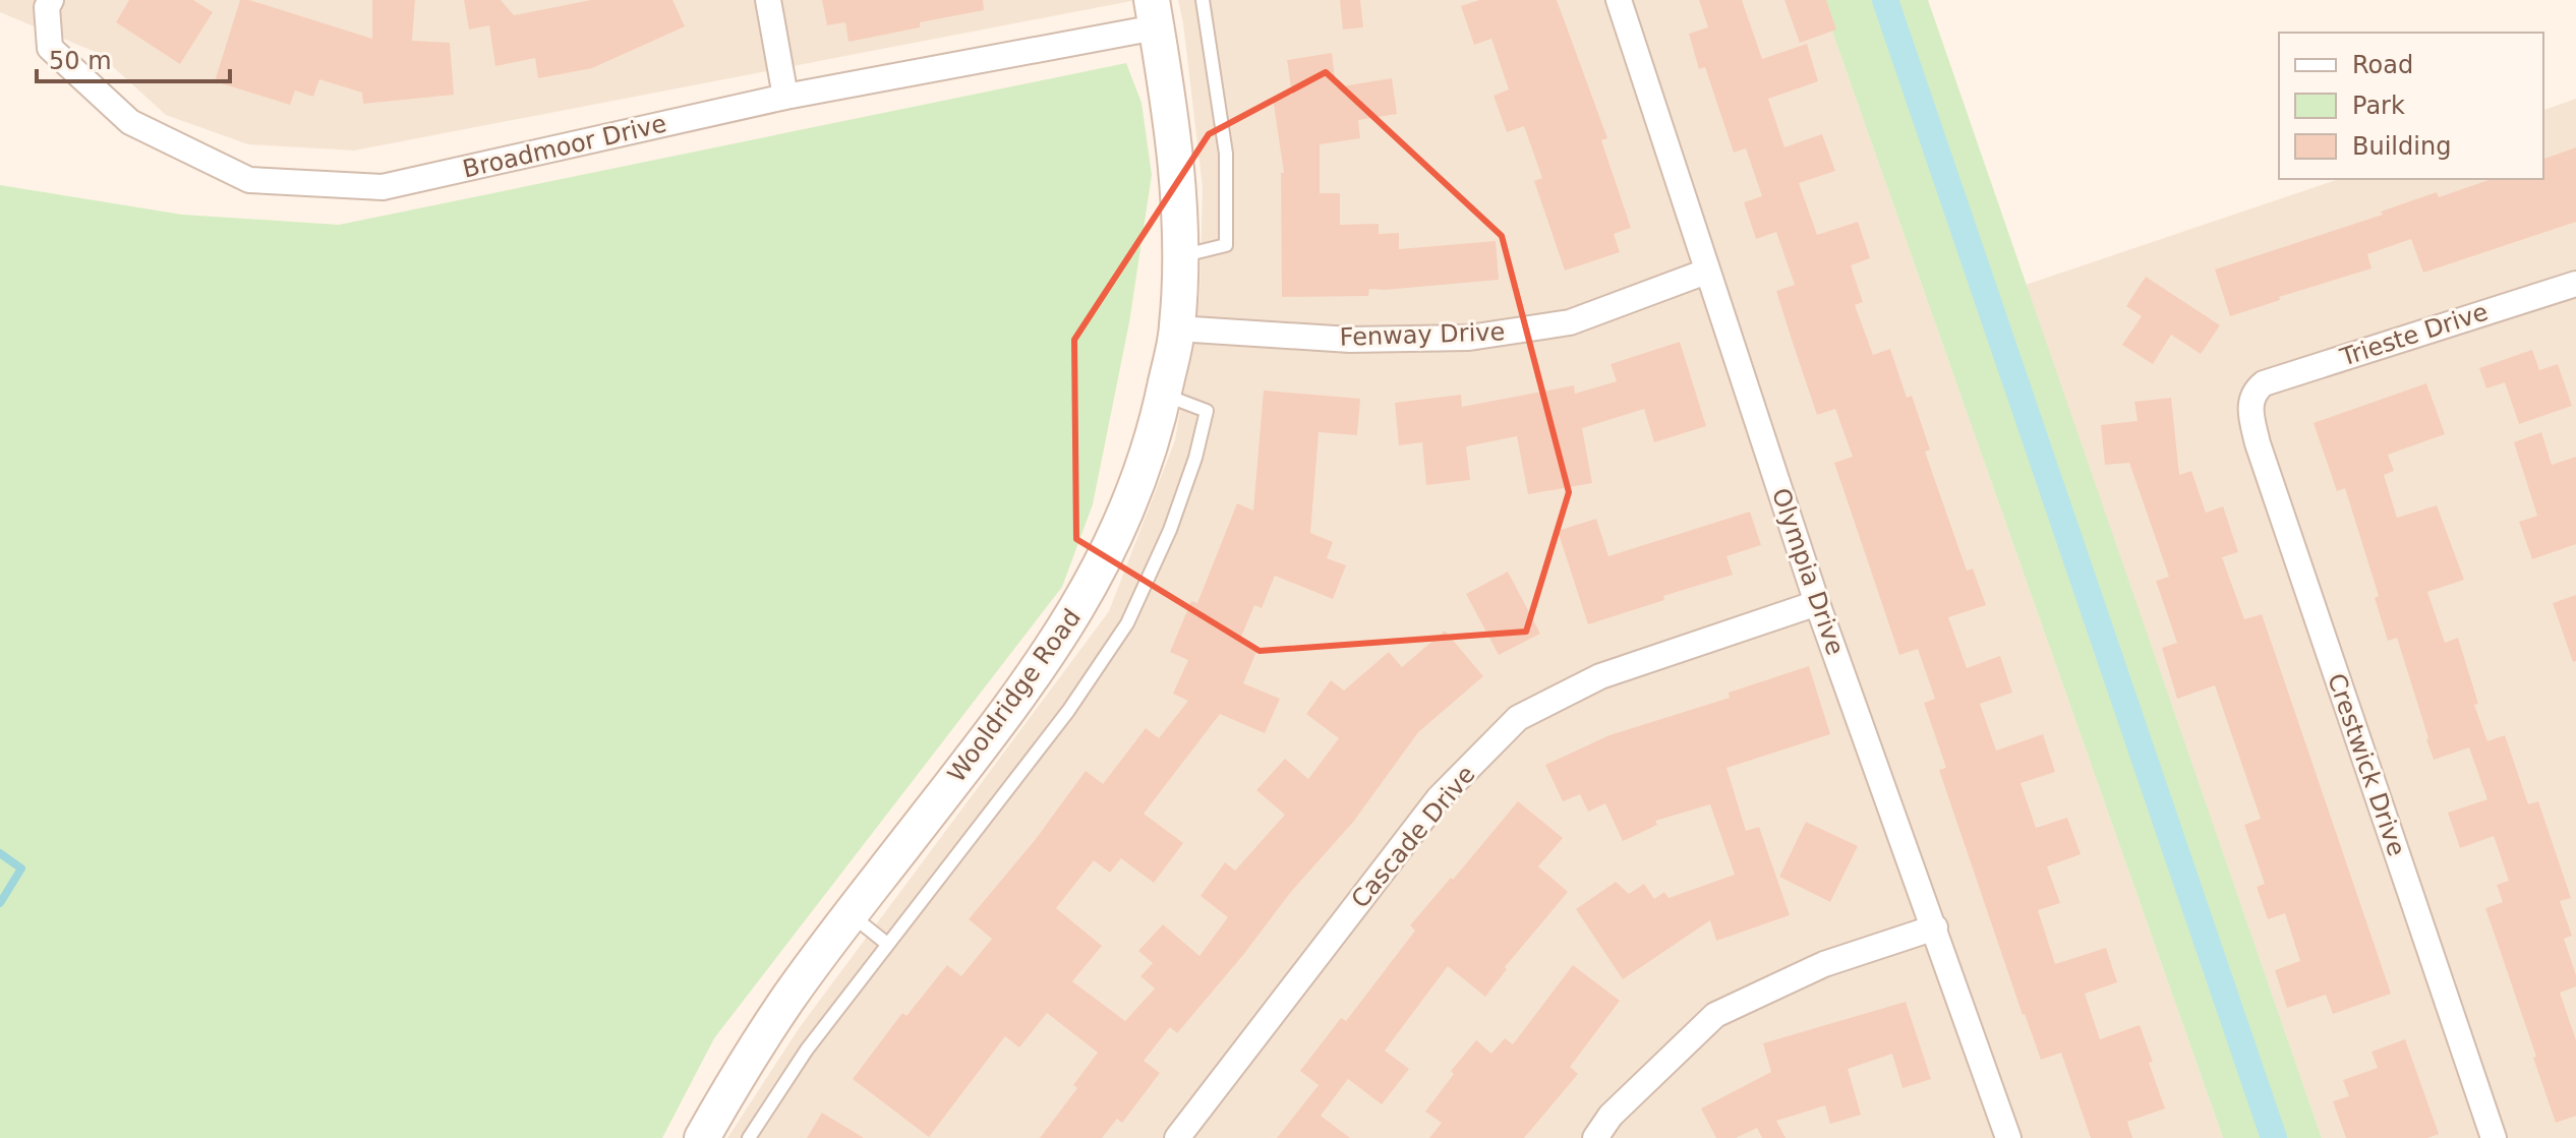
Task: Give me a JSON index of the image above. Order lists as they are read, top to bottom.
{
  "streets": {
    "street": [
      "Broadmoor Drive",
      "Fenway Drive",
      "Trieste Drive",
      "Olympia Drive",
      "Wooldridge Road",
      "Crestwick Drive",
      "Cascade Drive"
    ]
  },
  "crossings": [
    ["Broadmoor Drive", "Wooldridge Road"],
    ["Fenway Drive", "Olympia Drive"],
    ["Fenway Drive", "Wooldridge Road"],
    ["Trieste Drive", "Crestwick Drive"],
    ["Olympia Drive", "Cascade Drive"]
  ],
  "legend": ["Road", "Park", "Building"],
  "scale_bar": "50 m"
}
